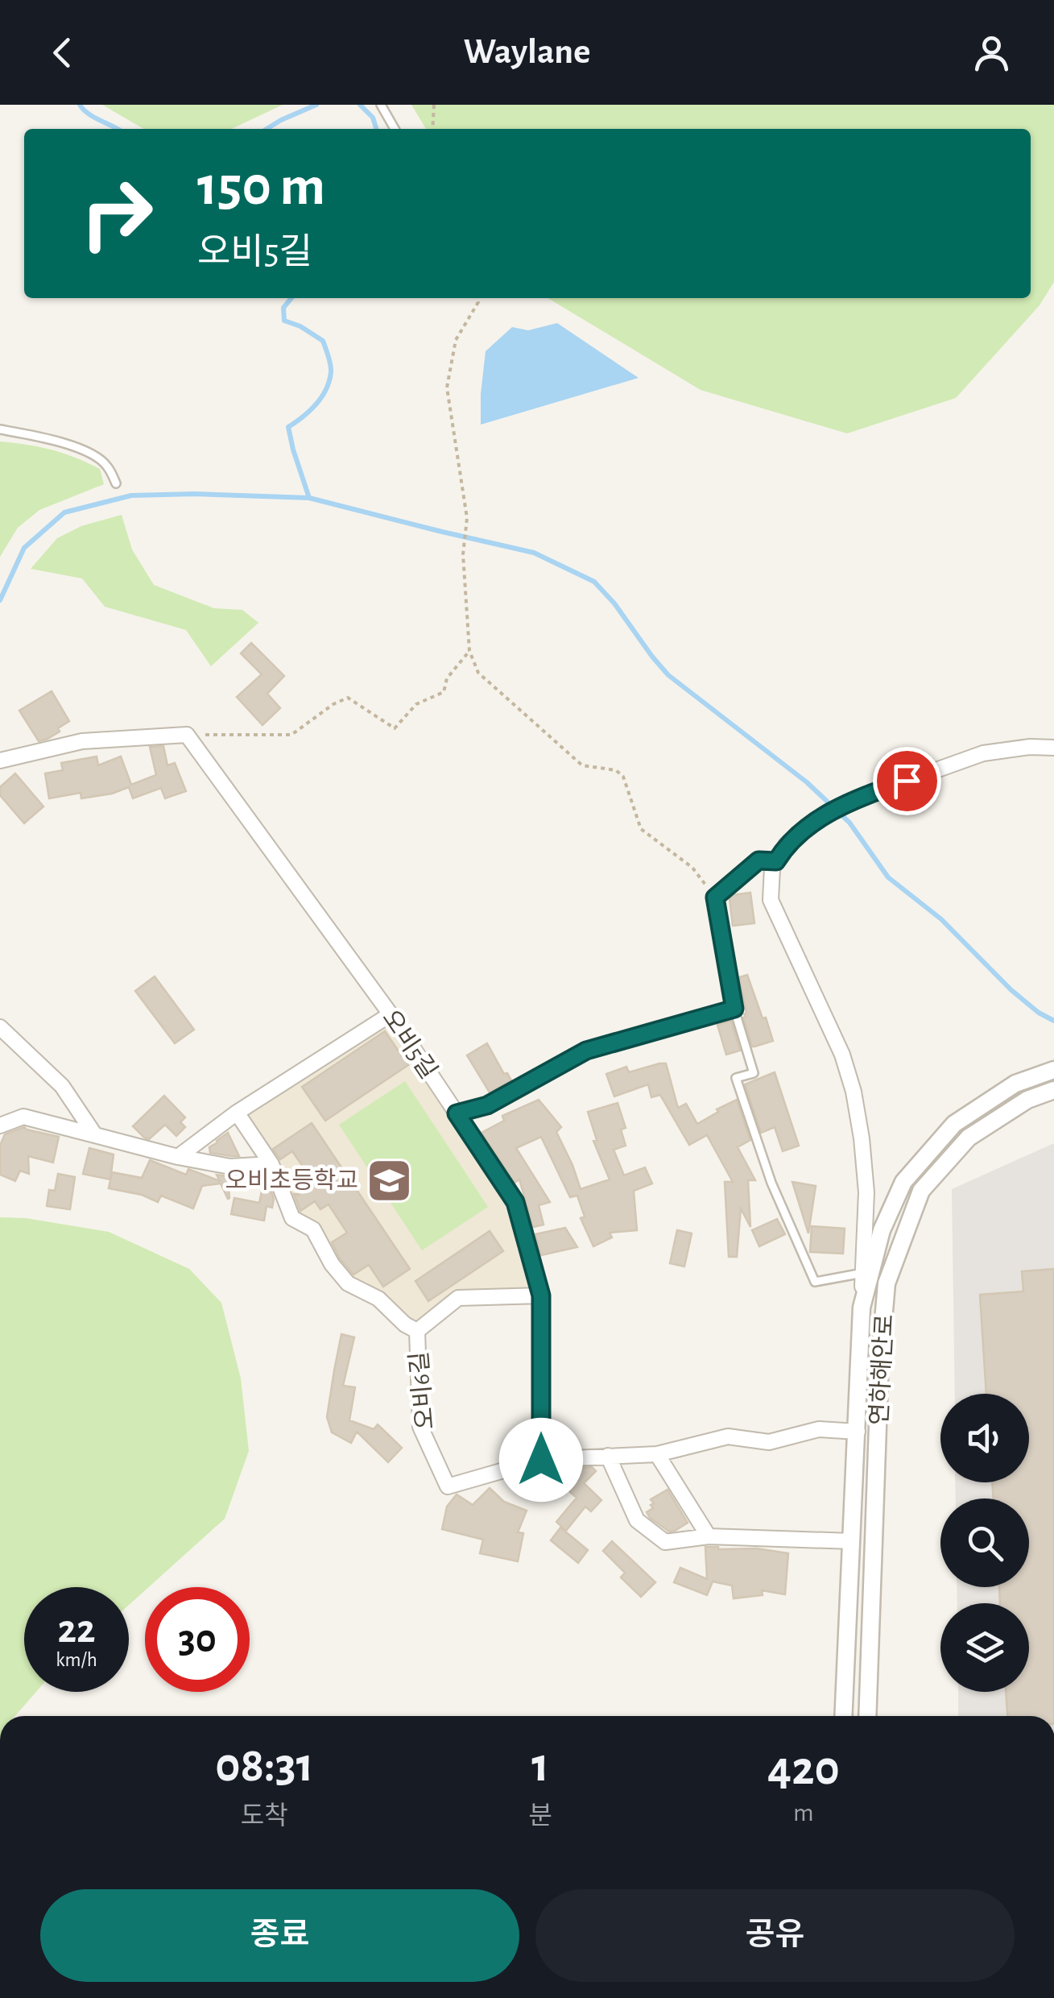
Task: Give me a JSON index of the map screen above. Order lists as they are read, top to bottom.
{
  "streets": {
    "street": ["오비5길", "연하해안로", "오비6길"]
  },
  "crossings": [
    ["오비5길", "오비6길"],
    ["연하해안로", "오비6길"]
  ],
  "places": {
    "school or university": ["오비초등학교"]
  },
  "page": {
    "header": "Waylane",
    "turn": ["150 m", "오비5길"],
    "speed": "22 km/h",
    "limit": "30",
    "eta": [
      "08:31",
      "도착",
      "1",
      "분",
      "420",
      "m"
    ],
    "buttons": ["종료", "공유"]
  }
}
